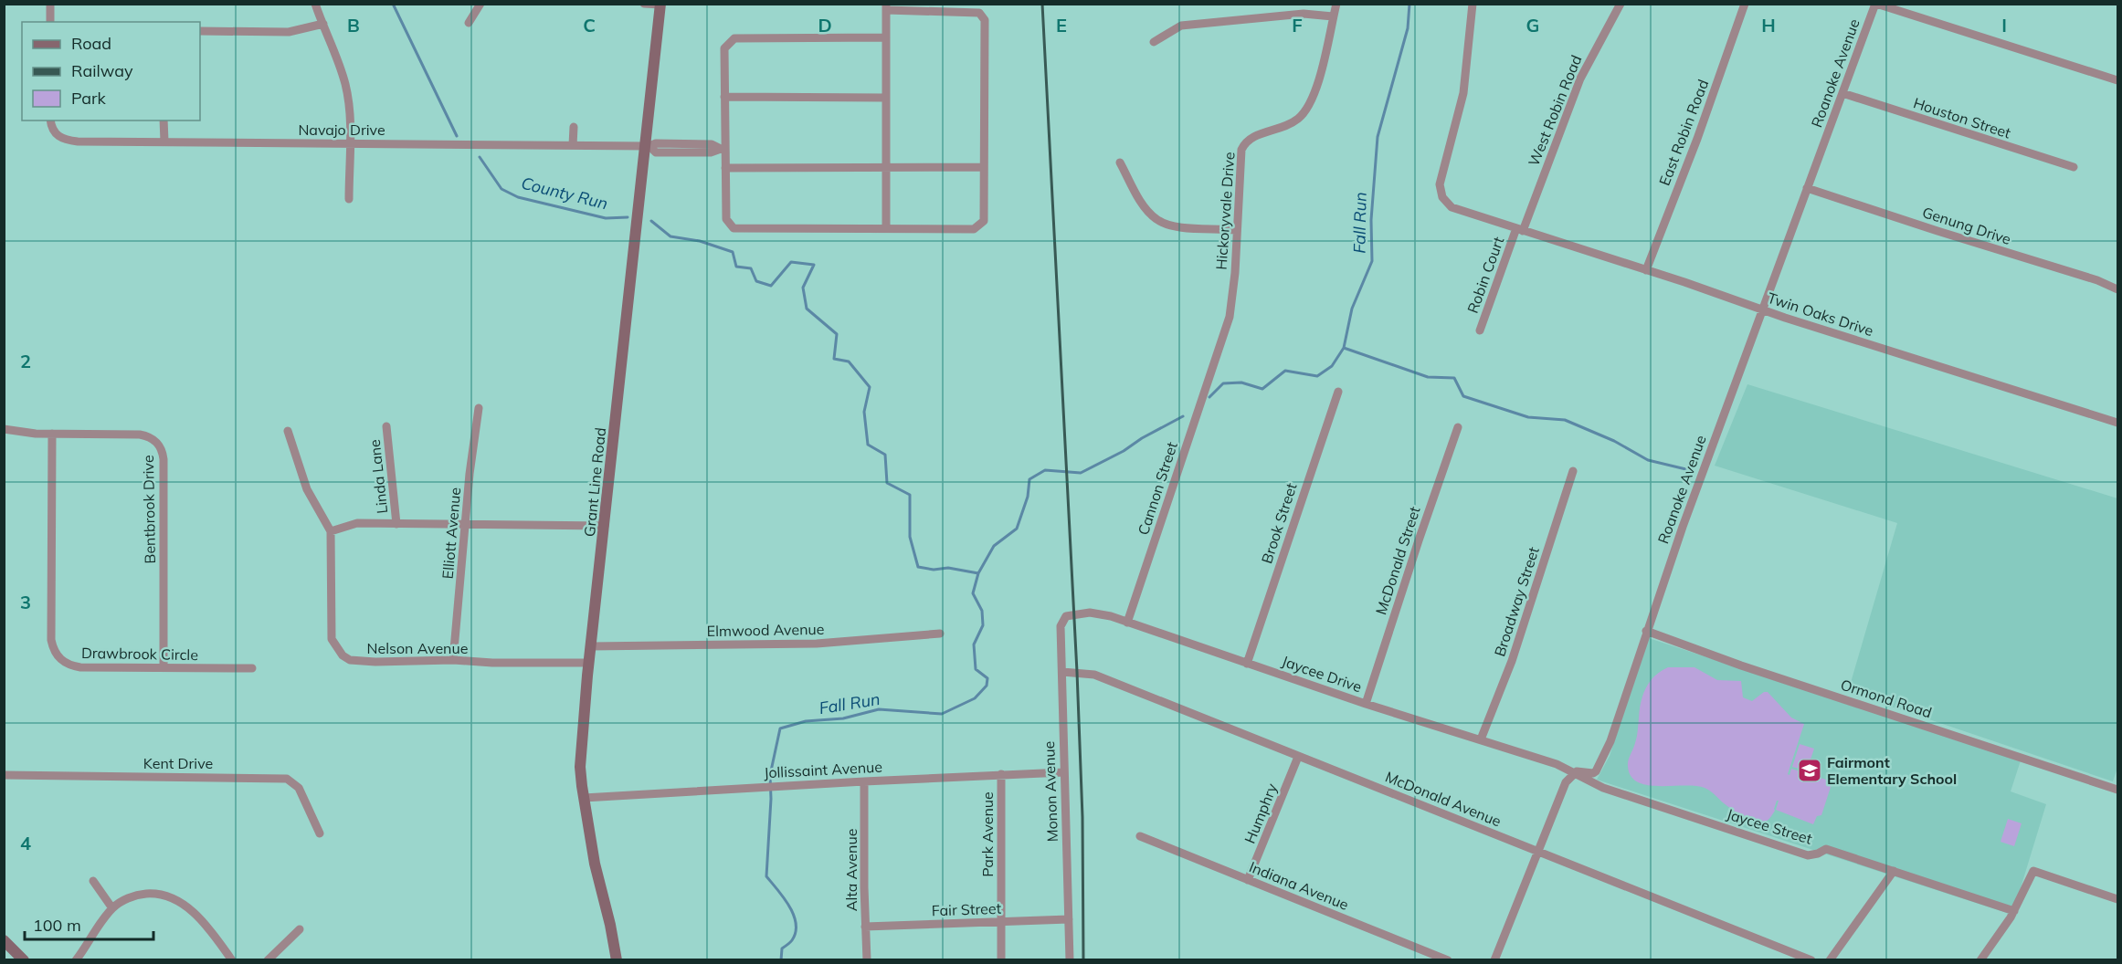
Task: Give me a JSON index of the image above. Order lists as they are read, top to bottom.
{
  "streets": {
    "main road": ["Grant Line Road"],
    "street": [
      "Roanoke Avenue",
      "West Robin Road",
      "Houston Street",
      "Navajo Drive",
      "East Robin Road",
      "Hickoryvale Drive",
      "Genung Drive",
      "Robin Court",
      "Twin Oaks Drive",
      "Linda Lane",
      "Cannon Street",
      "Bentbrook Drive",
      "Brook Street",
      "Elliott Avenue",
      "McDonald Street",
      "Broadway Street",
      "Elmwood Avenue",
      "Nelson Avenue",
      "Drawbrook Circle",
      "Jaycee Drive",
      "Ormond Road",
      "Kent Drive",
      "Jollissaint Avenue",
      "Monon Avenue",
      "McDonald Avenue",
      "Humphry",
      "Jaycee Street",
      "Park Avenue",
      "Alta Avenue",
      "Indiana Avenue",
      "Fair Street"
    ]
  },
  "crossings": [
    ["Roanoke Avenue", "Houston Street"],
    ["Roanoke Avenue", "Genung Drive"],
    ["Roanoke Avenue", "Twin Oaks Drive"],
    ["Roanoke Avenue", "Jaycee Drive"],
    ["Roanoke Avenue", "Ormond Road"],
    ["Roanoke Avenue", "Jaycee Street"],
    ["West Robin Road", "Robin Court"],
    ["West Robin Road", "Twin Oaks Drive"],
    ["Navajo Drive", "Grant Line Road"],
    ["East Robin Road", "Twin Oaks Drive"],
    ["Hickoryvale Drive", "Cannon Street"],
    ["Robin Court", "Twin Oaks Drive"],
    ["Grant Line Road", "Elmwood Avenue"],
    ["Grant Line Road", "Nelson Avenue"],
    ["Grant Line Road", "Jollissaint Avenue"],
    ["Cannon Street", "Jaycee Drive"],
    ["Bentbrook Drive", "Drawbrook Circle"],
    ["Brook Street", "Jaycee Drive"],
    ["Elliott Avenue", "Nelson Avenue"],
    ["McDonald Street", "Jaycee Drive"],
    ["Broadway Street", "Jaycee Drive"],
    ["Jaycee Drive", "Monon Avenue"],
    ["Jaycee Drive", "Jaycee Street"],
    ["Jollissaint Avenue", "Monon Avenue"],
    ["Jollissaint Avenue", "Park Avenue"],
    ["Jollissaint Avenue", "Alta Avenue"],
    ["Monon Avenue", "McDonald Avenue"],
    ["Monon Avenue", "Fair Street"],
    ["McDonald Avenue", "Humphry"],
    ["Humphry", "Indiana Avenue"],
    ["Park Avenue", "Fair Street"],
    ["Alta Avenue", "Fair Street"]
  ],
  "water": ["County Run", "Fall Run"],
  "places": {
    "school or university": ["Fairmont Elementary School"]
  },
  "legend": ["Road", "Railway", "Park"],
  "scale_bar": "100 m",
  "grid": {
    "columns": [
      "B",
      "C",
      "D",
      "E",
      "F",
      "G",
      "H",
      "I"
    ],
    "rows": ["2", "3", "4"]
  }
}
